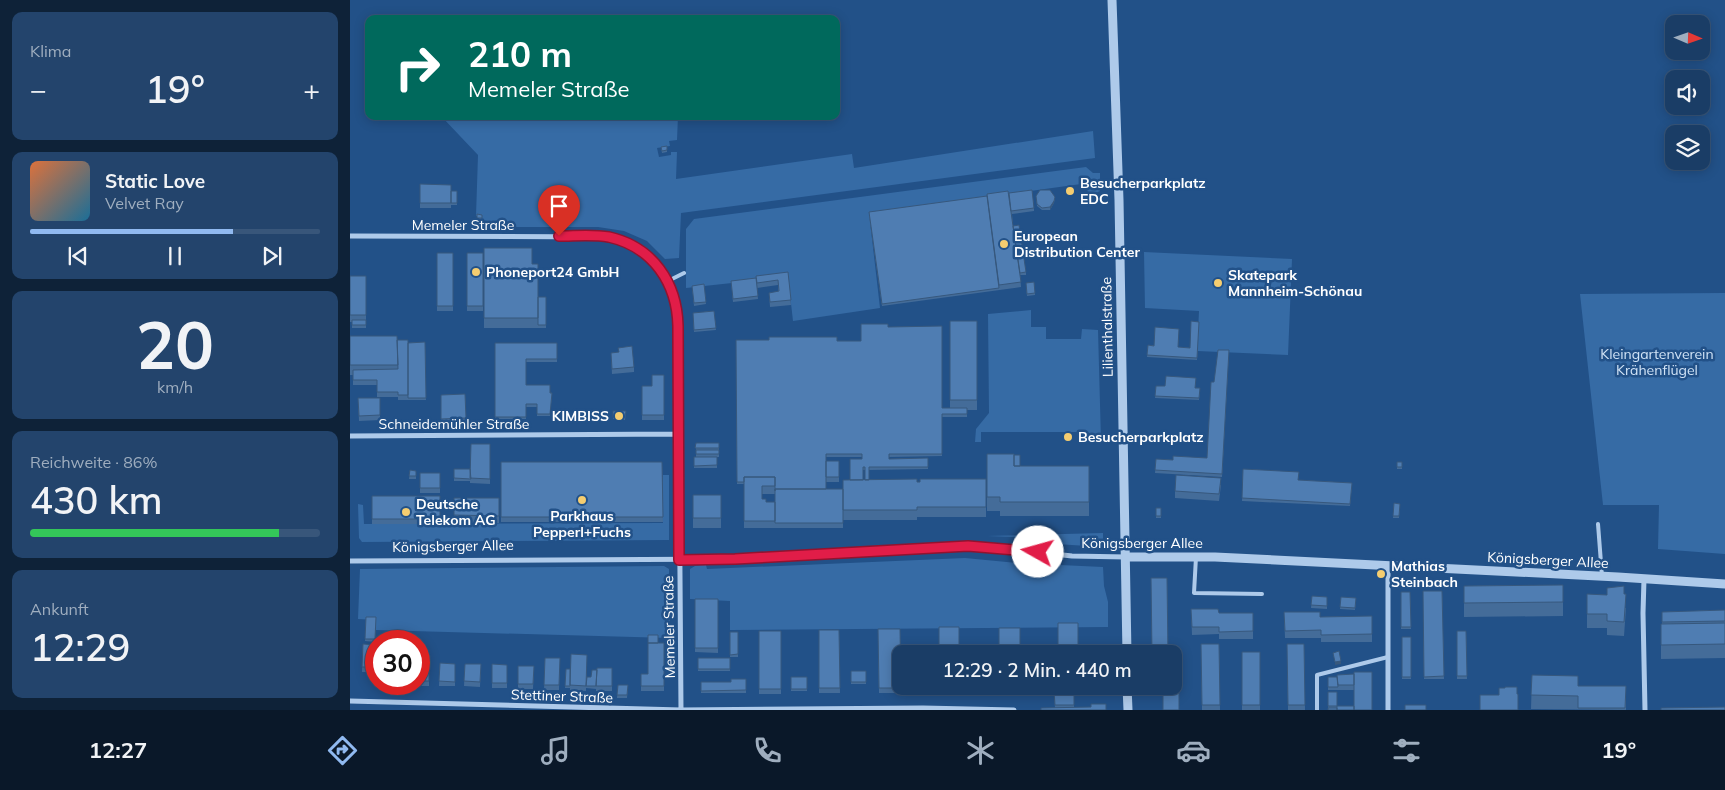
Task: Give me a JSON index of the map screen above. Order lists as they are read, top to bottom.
{
  "streets": {
    "street": [
      "Memeler Straße",
      "Lilienthalstraße",
      "Schneidemühler Straße",
      "Königsberger Allee",
      "Stettiner Straße"
    ]
  },
  "crossings": [
    ["Memeler Straße", "Schneidemühler Straße"],
    ["Memeler Straße", "Königsberger Allee"],
    ["Memeler Straße", "Stettiner Straße"],
    ["Lilienthalstraße", "Königsberger Allee"]
  ],
  "parks": ["Kleingartenverein Krähenflügel"],
  "places": [
    "Besucherparkplatz EDC",
    "European Distribution Center",
    "Phoneport24 GmbH",
    "Skatepark Mannheim-Schönau",
    "KIMBISS",
    "Besucherparkplatz",
    "Parkhaus Pepperl+Fuchs",
    "Deutsche Telekom AG",
    "Mathias Steinbach"
  ],
  "north": "right",
  "page": {
    "tile": [
      "Klima",
      ["20", "km/h"],
      ["Reichweite · 86%", "430 km"],
      ["Ankunft", "12:29"]
    ],
    "turn": ["210 m", "Memeler Straße"],
    "heat": ["−", "19°", "+"],
    "song": ["Static Love", "Velvet Ray"],
    "limit": "30",
    "trip": "12:29 · 2 Min. · 440 m",
    "tabs": ["12:27", "19°"]
  }
}
